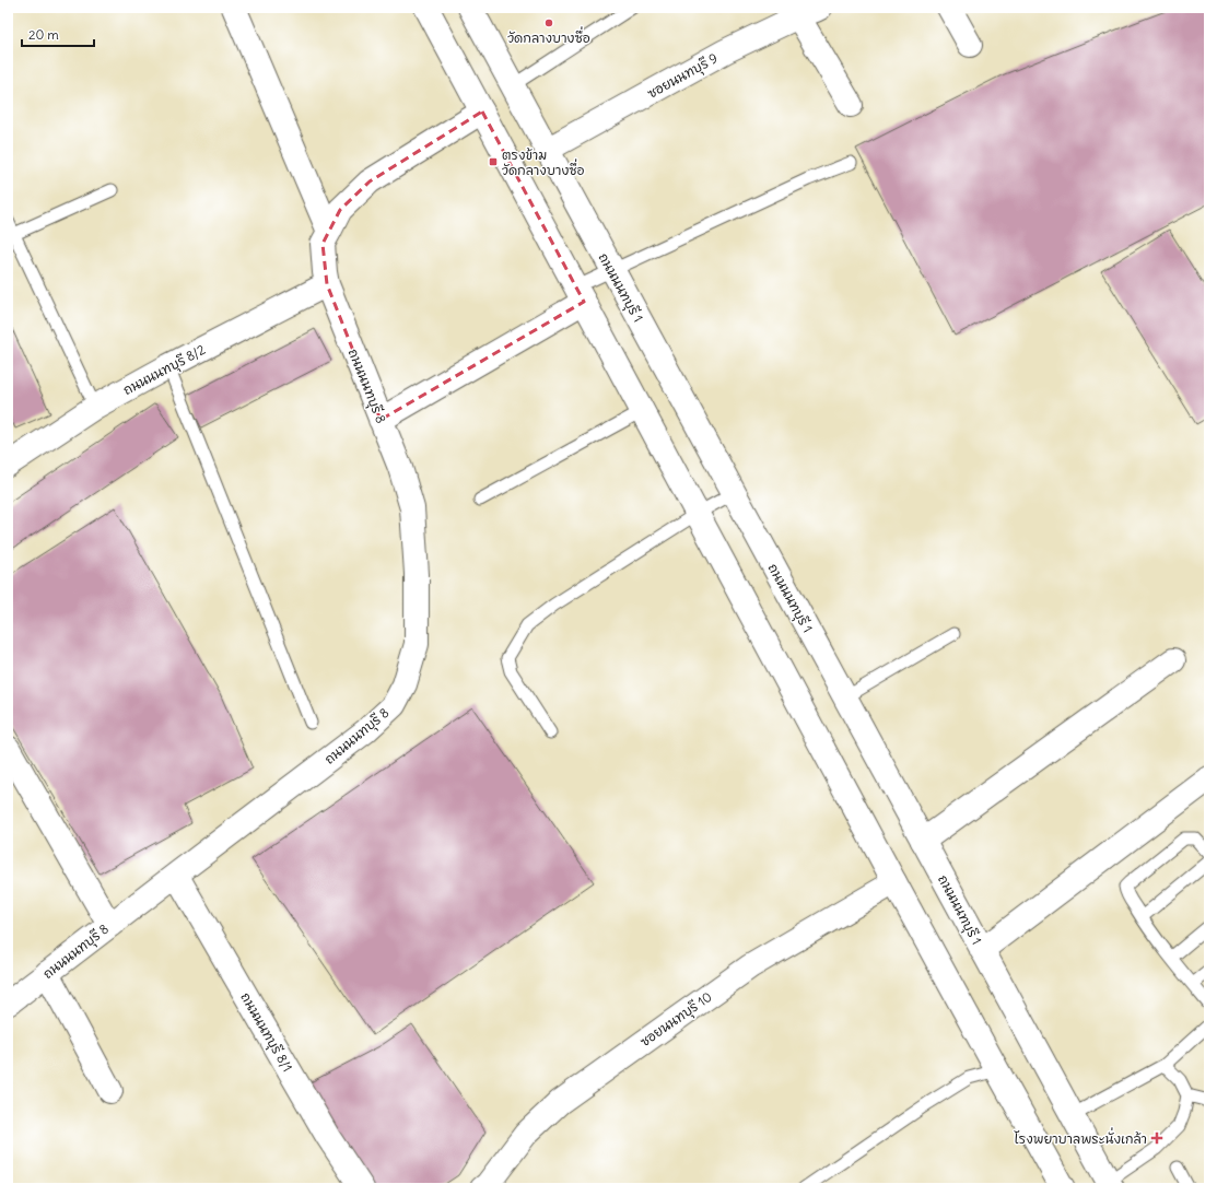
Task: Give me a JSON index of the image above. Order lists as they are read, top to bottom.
{
  "streets": {
    "street": [
      "ซอยนนทบุรี 9",
      "ถนนนนทบุรี 1",
      "ถนนนนทบุรี 8/2",
      "ถนนนนทบุรี 8",
      "ซอยนนทบุรี 10",
      "ถนนนนทบุรี 8/1"
    ]
  },
  "crossings": [
    ["ซอยนนทบุรี 9", "ถนนนนทบุรี 1"],
    ["ถนนนนทบุรี 8/2", "ถนนนนทบุรี 8"],
    ["ถนนนนทบุรี 8", "ถนนนนทบุรี 8/1"]
  ],
  "places": {
    "other": ["วัดกลางบางซื่อ"],
    "transit": ["ตรงข้าม วัดกลางบางซื่อ"],
    "health": ["โรงพยาบาลพระนั่งเกล้า"]
  },
  "scale_bar": "20 m"
}
